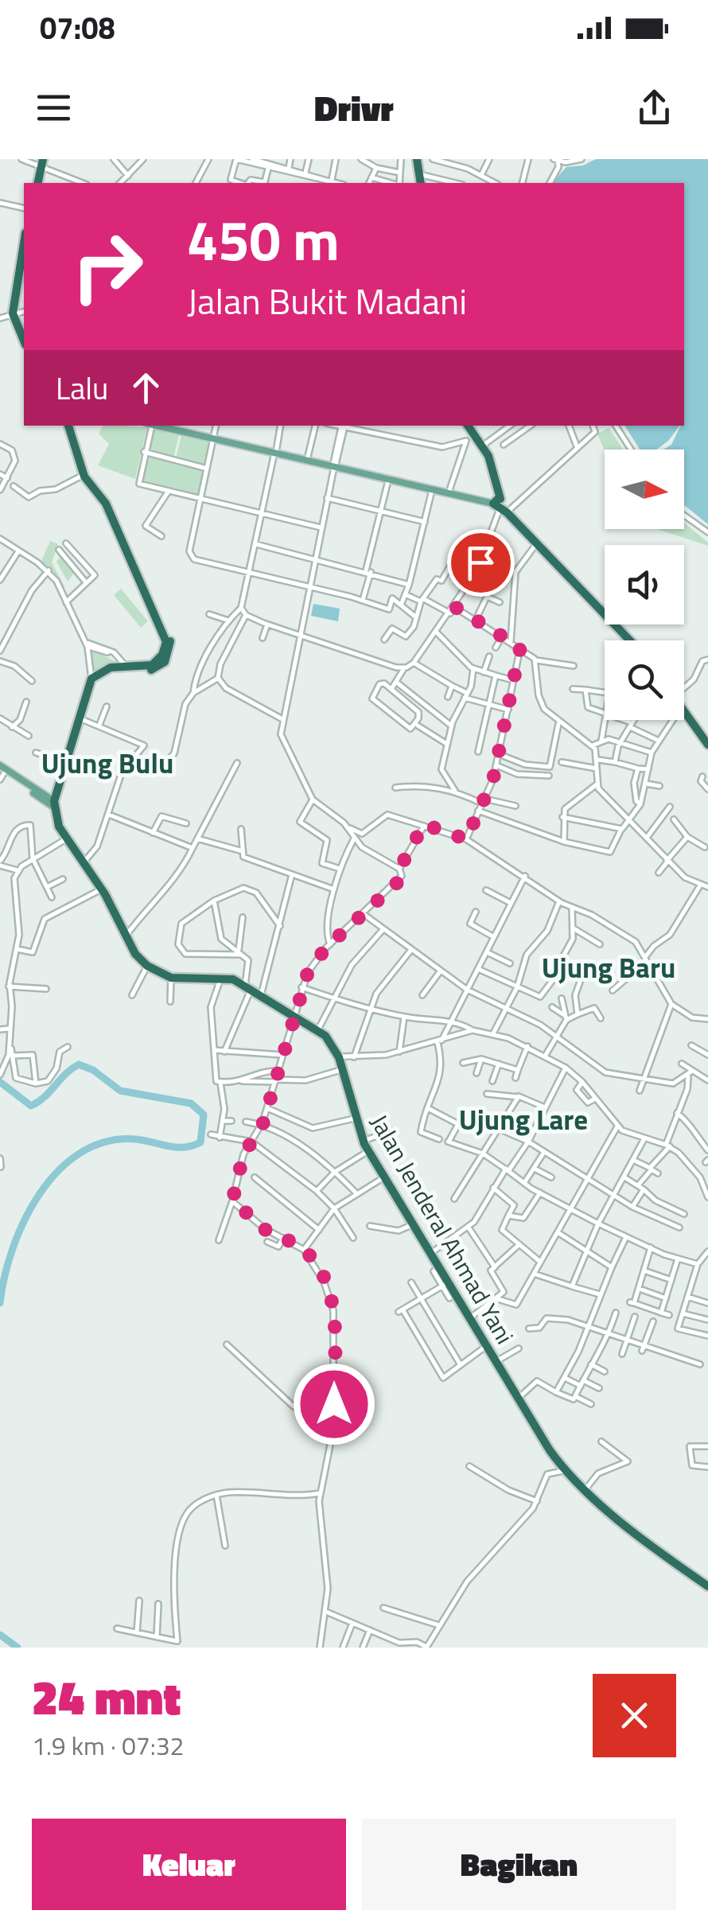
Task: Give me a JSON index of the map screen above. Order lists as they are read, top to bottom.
{
  "streets": {
    "highway": ["Jalan Jenderal Ahmad Yani"]
  },
  "districts": ["Ujung Bulu", "Ujung Baru", "Ujung Lare"],
  "north": "right",
  "page": {
    "status": "07:08",
    "header": "Drivr",
    "turn": ["450 m", "Jalan Bukit Madani"],
    "then": "Lalu",
    "heading": ["24 mnt", "1.9 km · 07:32"],
    "buttons": ["Keluar", "Bagikan"]
  }
}
